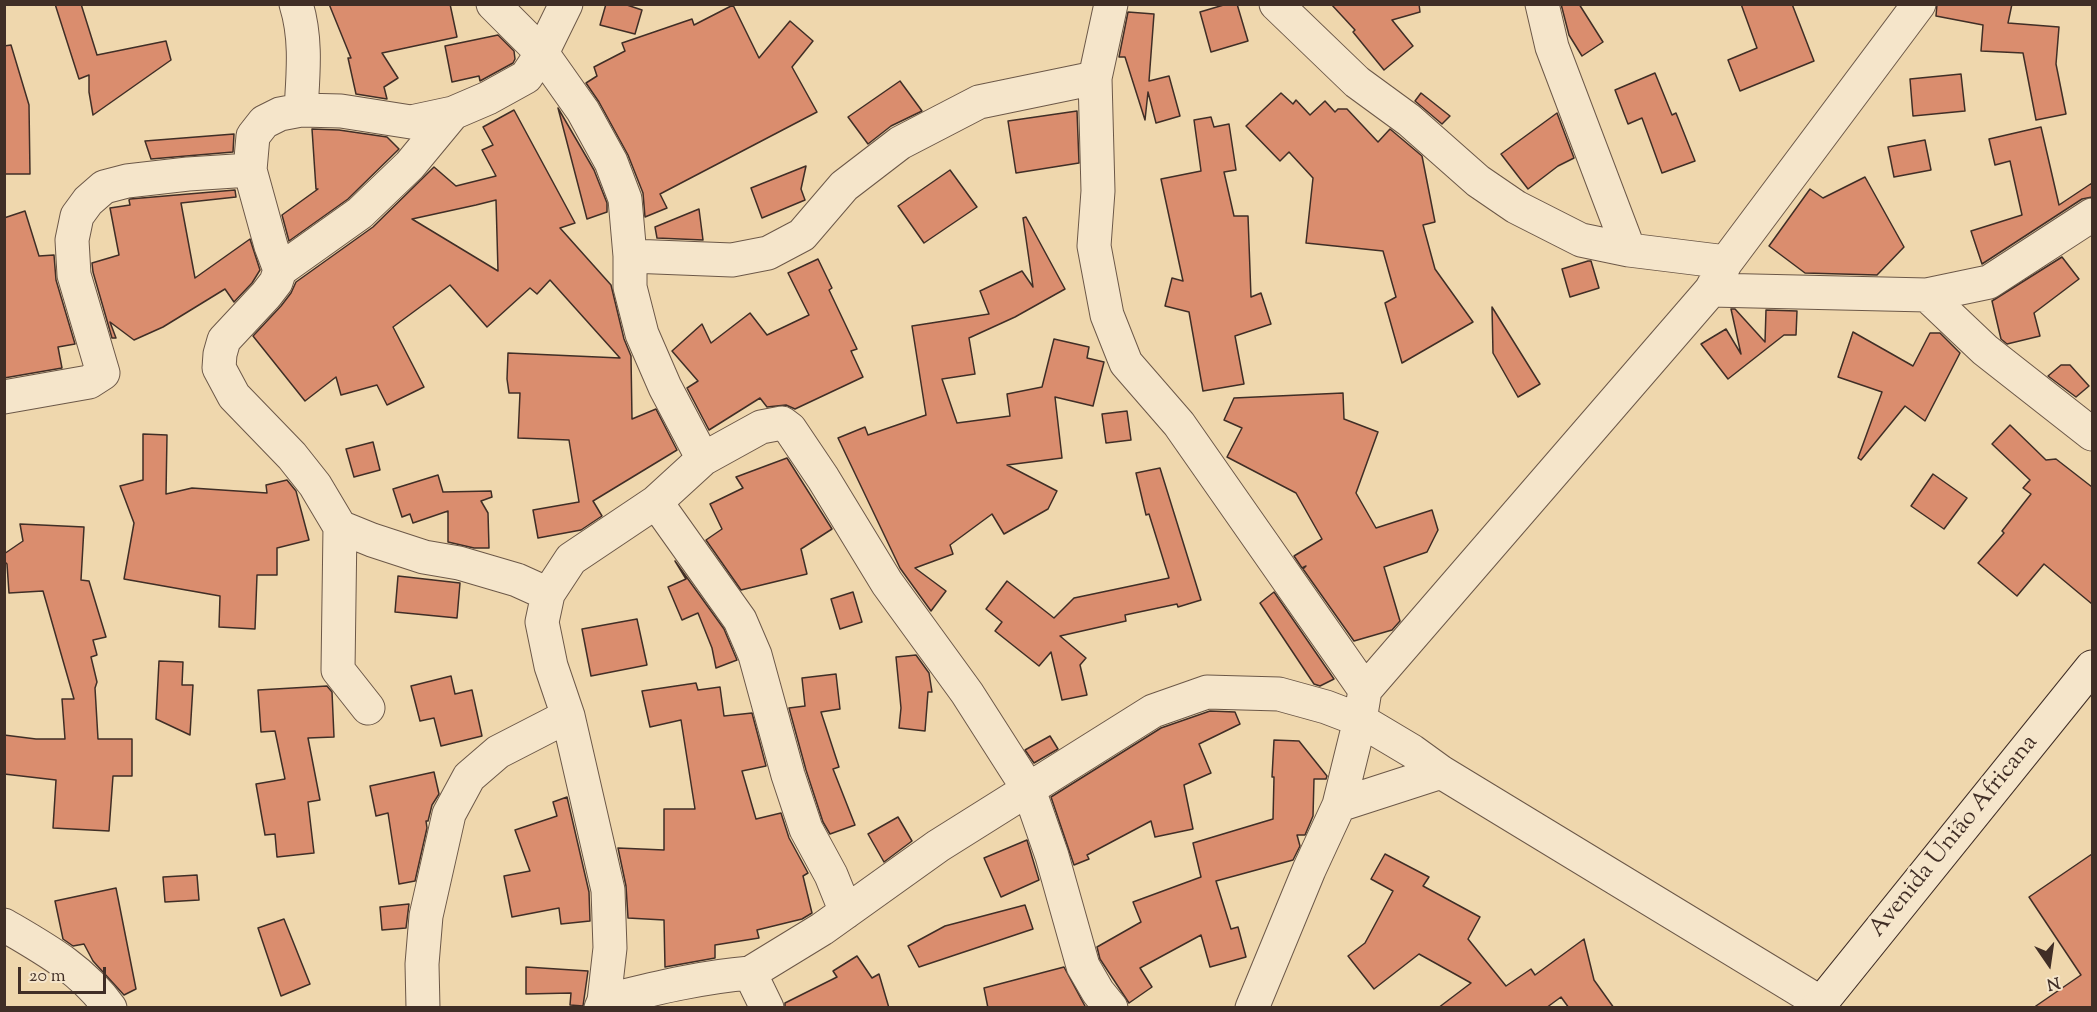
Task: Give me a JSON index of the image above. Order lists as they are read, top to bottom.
{
  "streets": {
    "street": ["Avenida União Africana"]
  },
  "scale_bar": "20 m",
  "north": "bottom"
}
